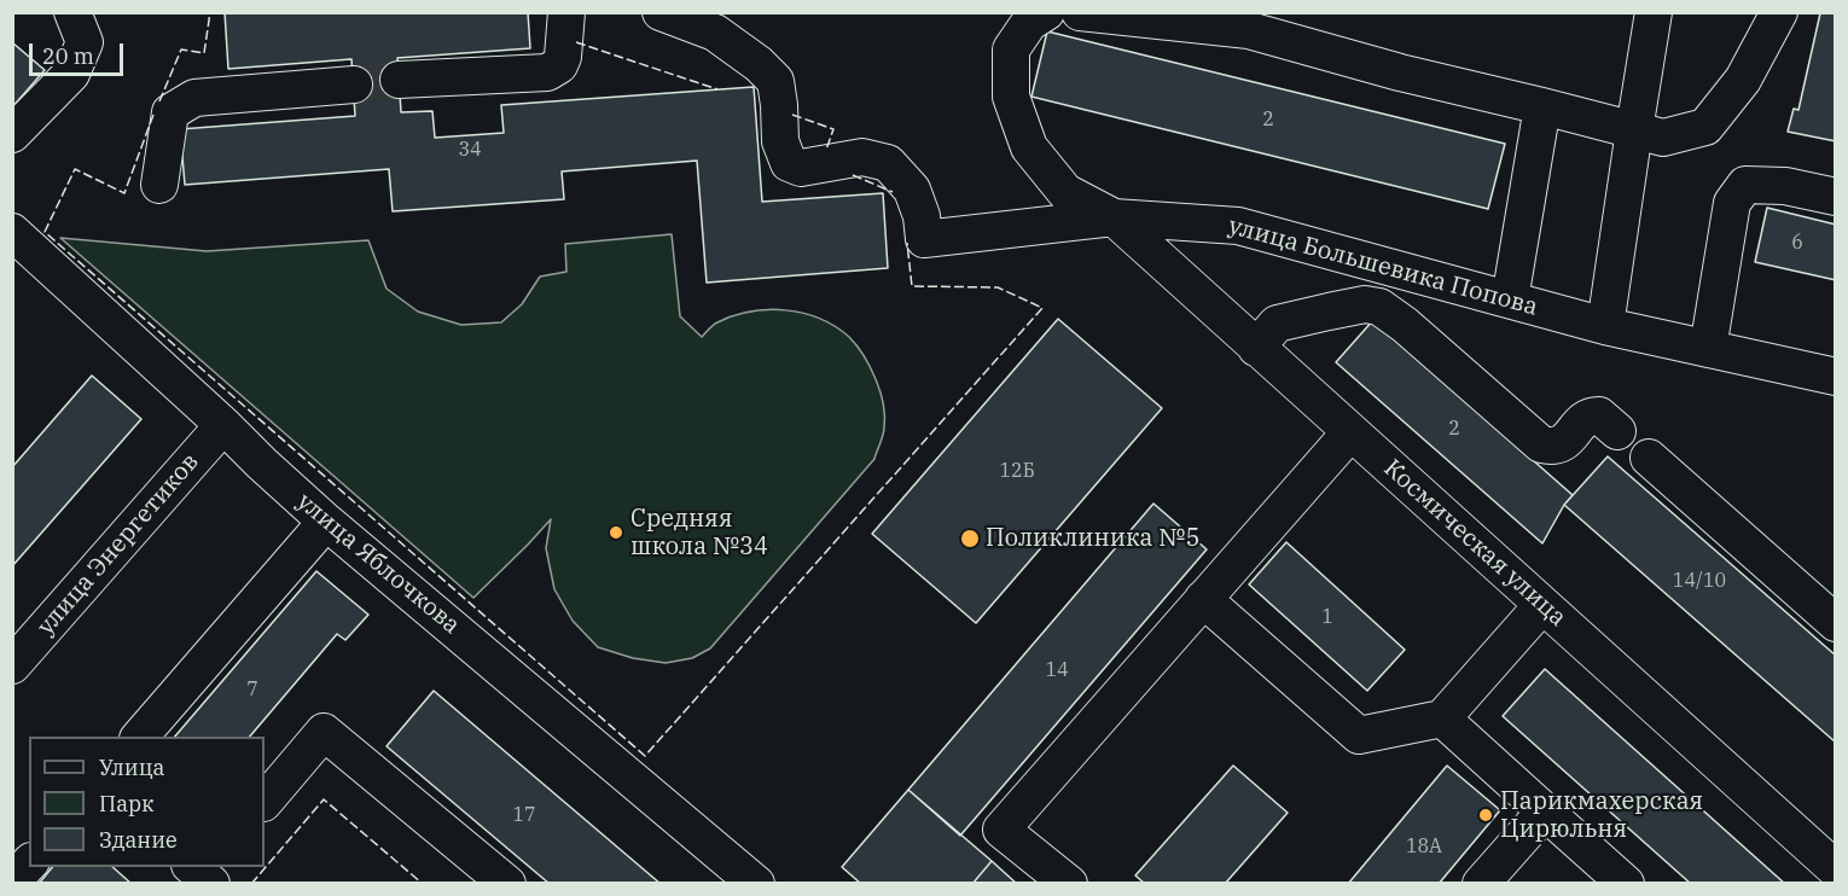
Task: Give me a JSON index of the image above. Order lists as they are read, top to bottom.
{
  "streets": {
    "street": [
      "улица Большевика Попова",
      "Космическая улица",
      "улица Энергетиков",
      "улица Яблочкова"
    ]
  },
  "crossings": [
    ["улица Большевика Попова", "Космическая улица"],
    ["улица Энергетиков", "улица Яблочкова"]
  ],
  "places": ["Средняя школа №34", "Поликлиника №5", "Парикмахерская Цирюльня"],
  "house_numbers": [
    "2",
    "34",
    "6",
    "2",
    "12Б",
    "14/10",
    "1",
    "14",
    "7",
    "17",
    "18А"
  ],
  "legend": ["Улица", "Парк", "Здание"],
  "scale_bar": "20 m"
}
